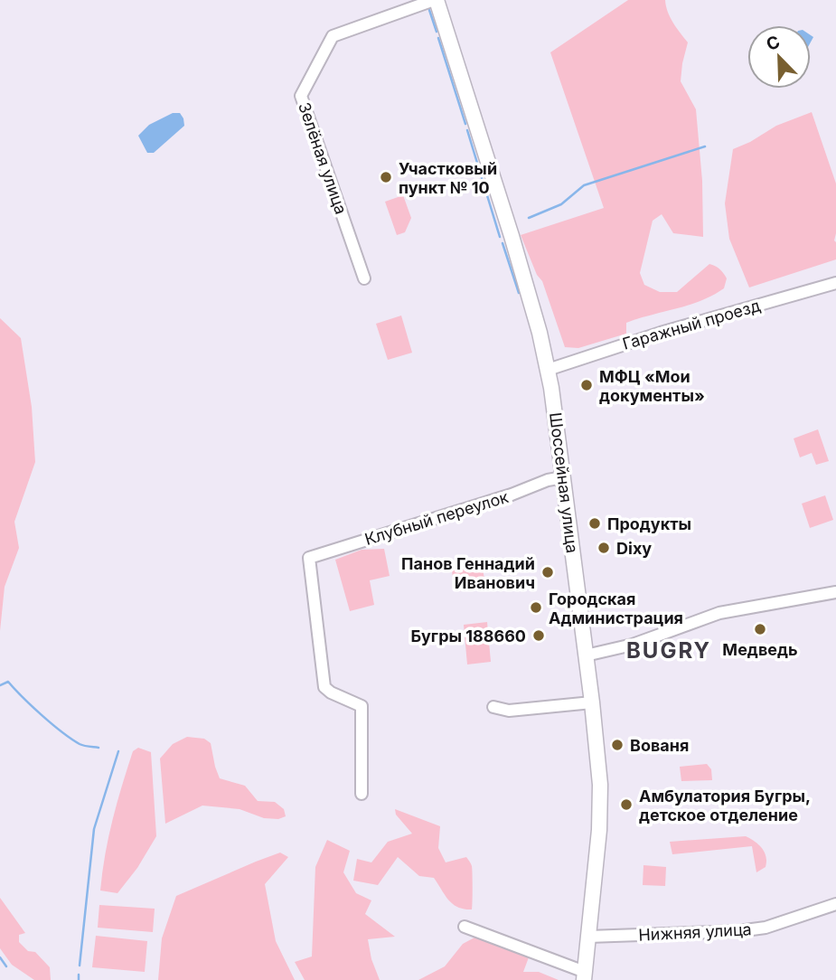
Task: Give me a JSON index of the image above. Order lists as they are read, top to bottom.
{
  "streets": {
    "main road": ["Шоссейная улица"],
    "street": [
      "Зелёная улица",
      "Гаражный проезд",
      "Клубный переулок",
      "Нижняя улица"
    ]
  },
  "crossings": [
    ["Зелёная улица", "Шоссейная улица"],
    ["Гаражный проезд", "Шоссейная улица"],
    ["Шоссейная улица", "Клубный переулок"],
    ["Шоссейная улица", "Нижняя улица"]
  ],
  "districts": ["BUGRY"],
  "places": [
    "Участковый пункт № 10",
    "МФЦ «Мои документы»",
    "Продукты",
    "Dixy",
    "Панов Геннадий Иванович",
    "Городская Администрация",
    "Медведь",
    "Бугры 188660",
    "Вованя",
    "Амбулатория Бугры, детское отделение"
  ],
  "north": "top left"
}
